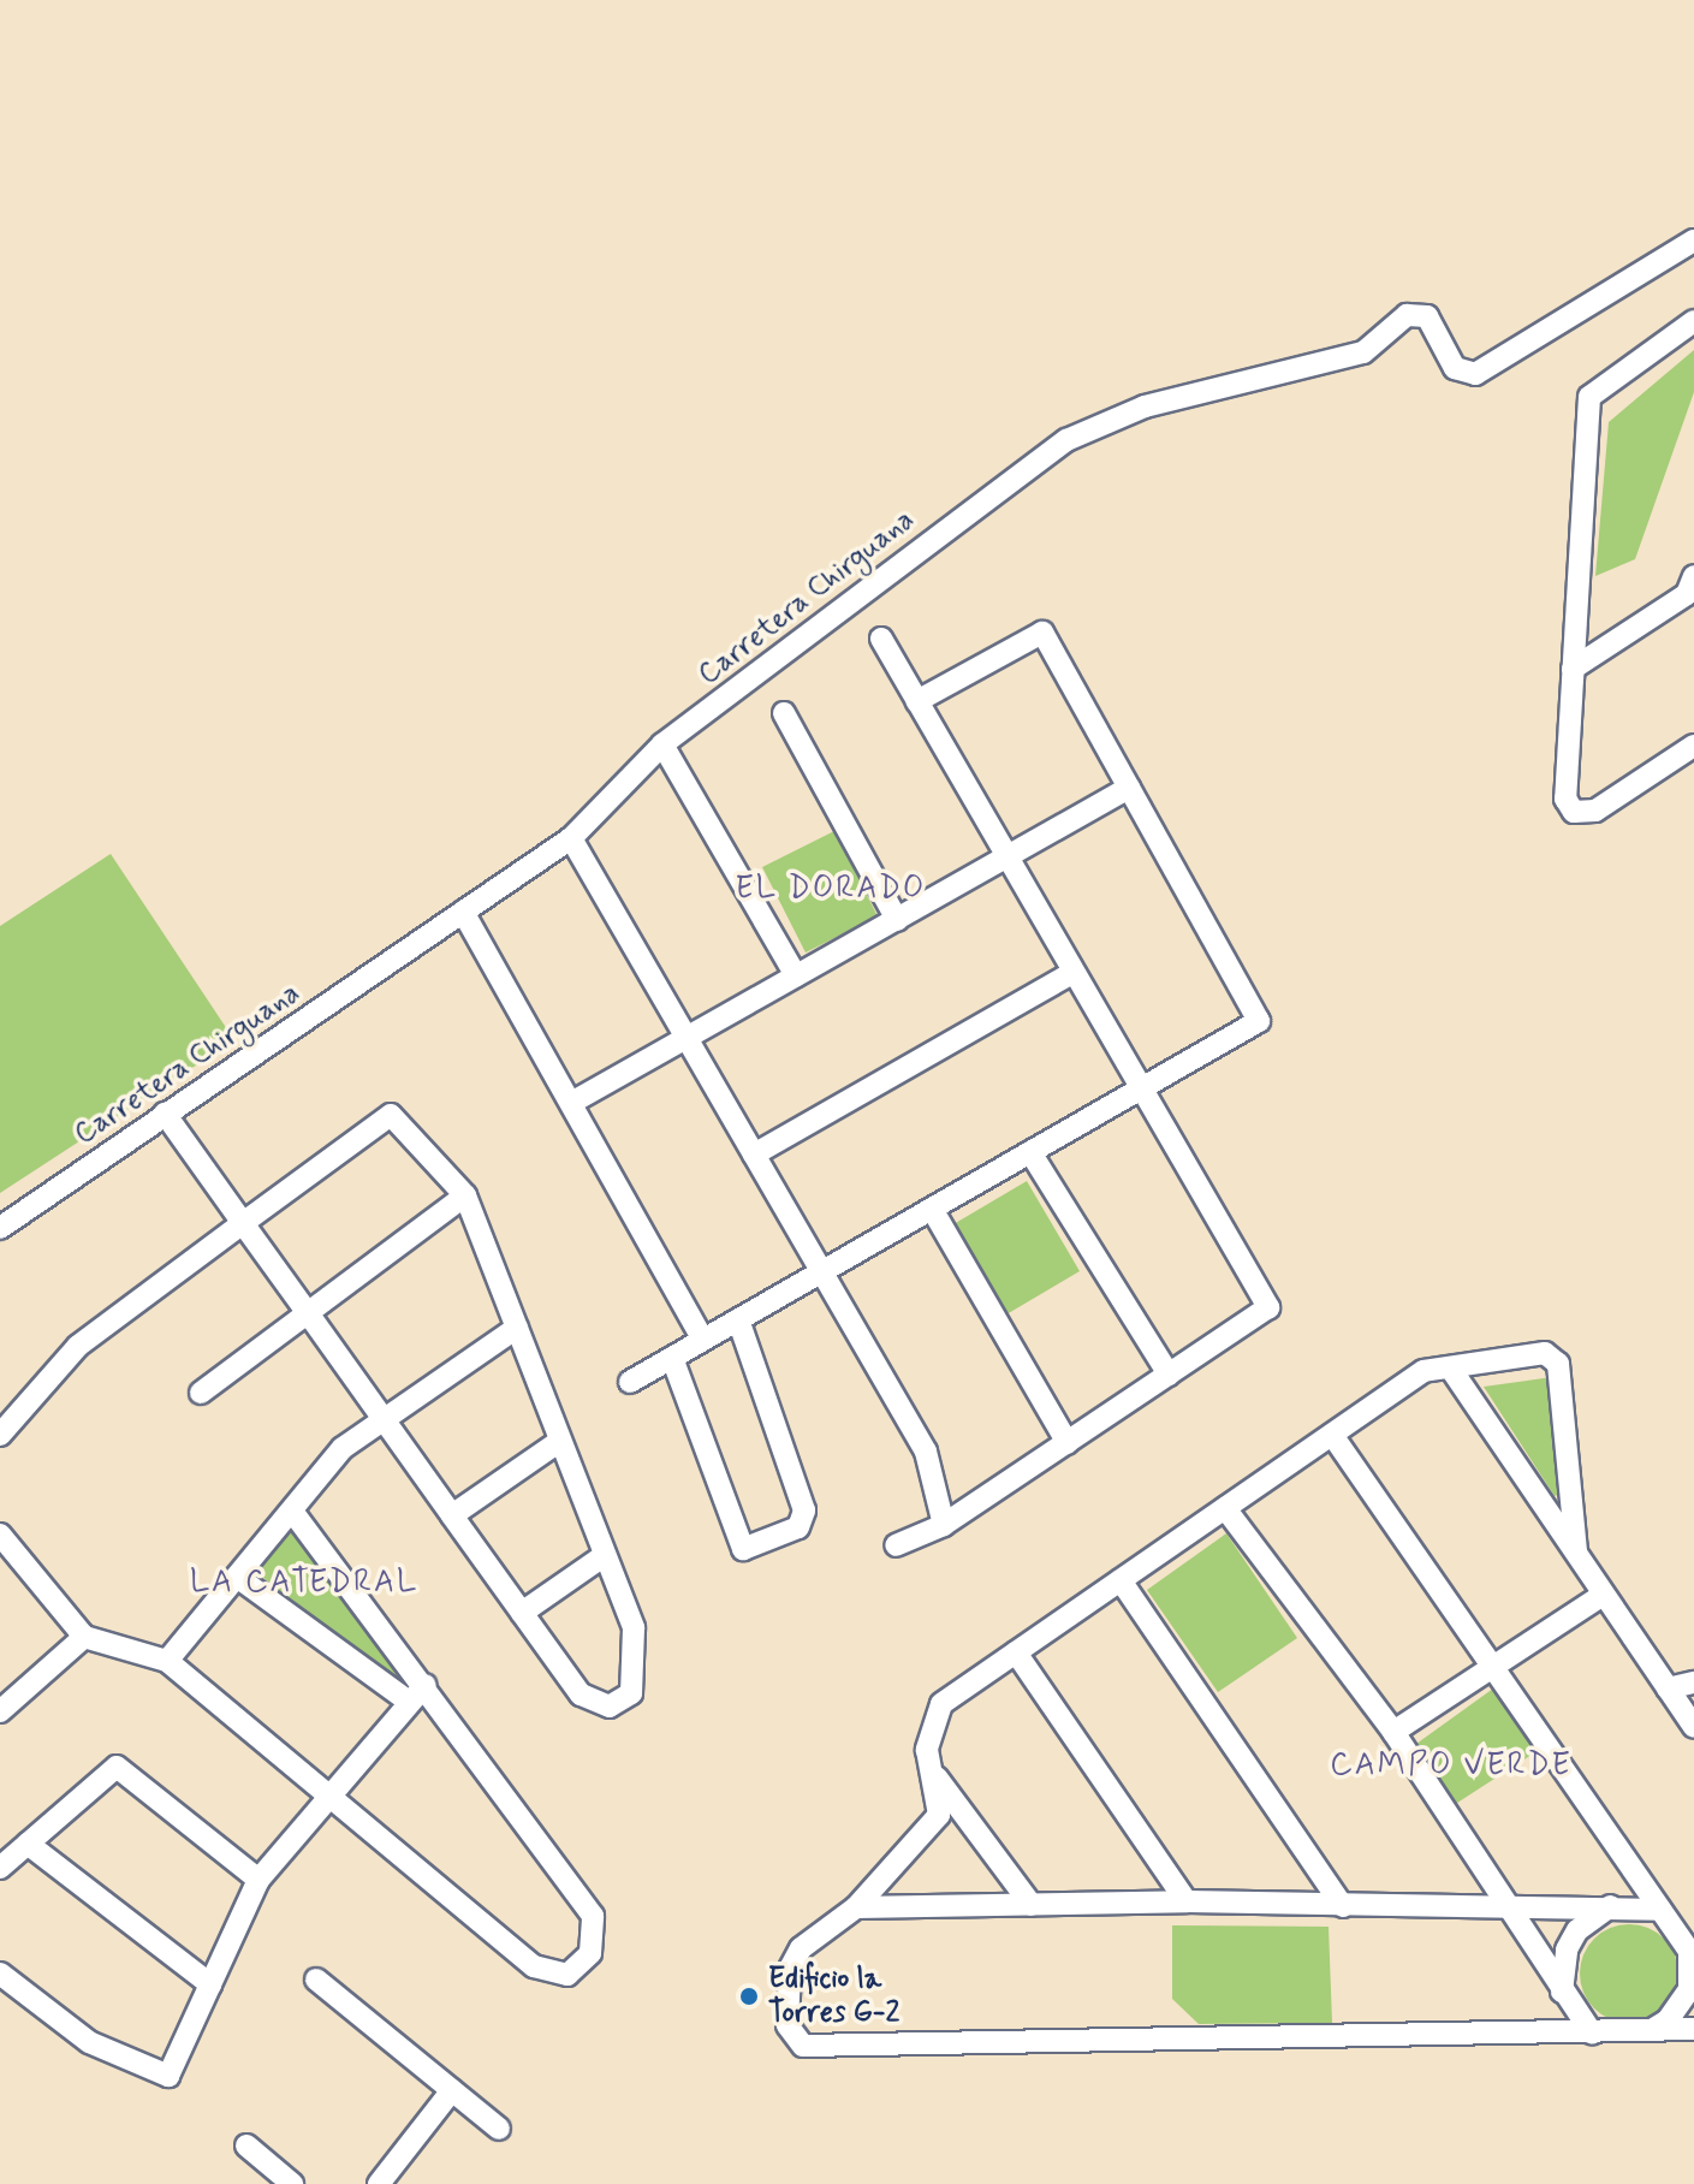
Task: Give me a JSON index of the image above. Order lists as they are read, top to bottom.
{
  "streets": {
    "street": ["Carretera Chirguana"]
  },
  "districts": ["EL DORADO", "LA CATEDRAL", "CAMPO VERDE"],
  "places": ["Edificio la Torres G-2"]
}
